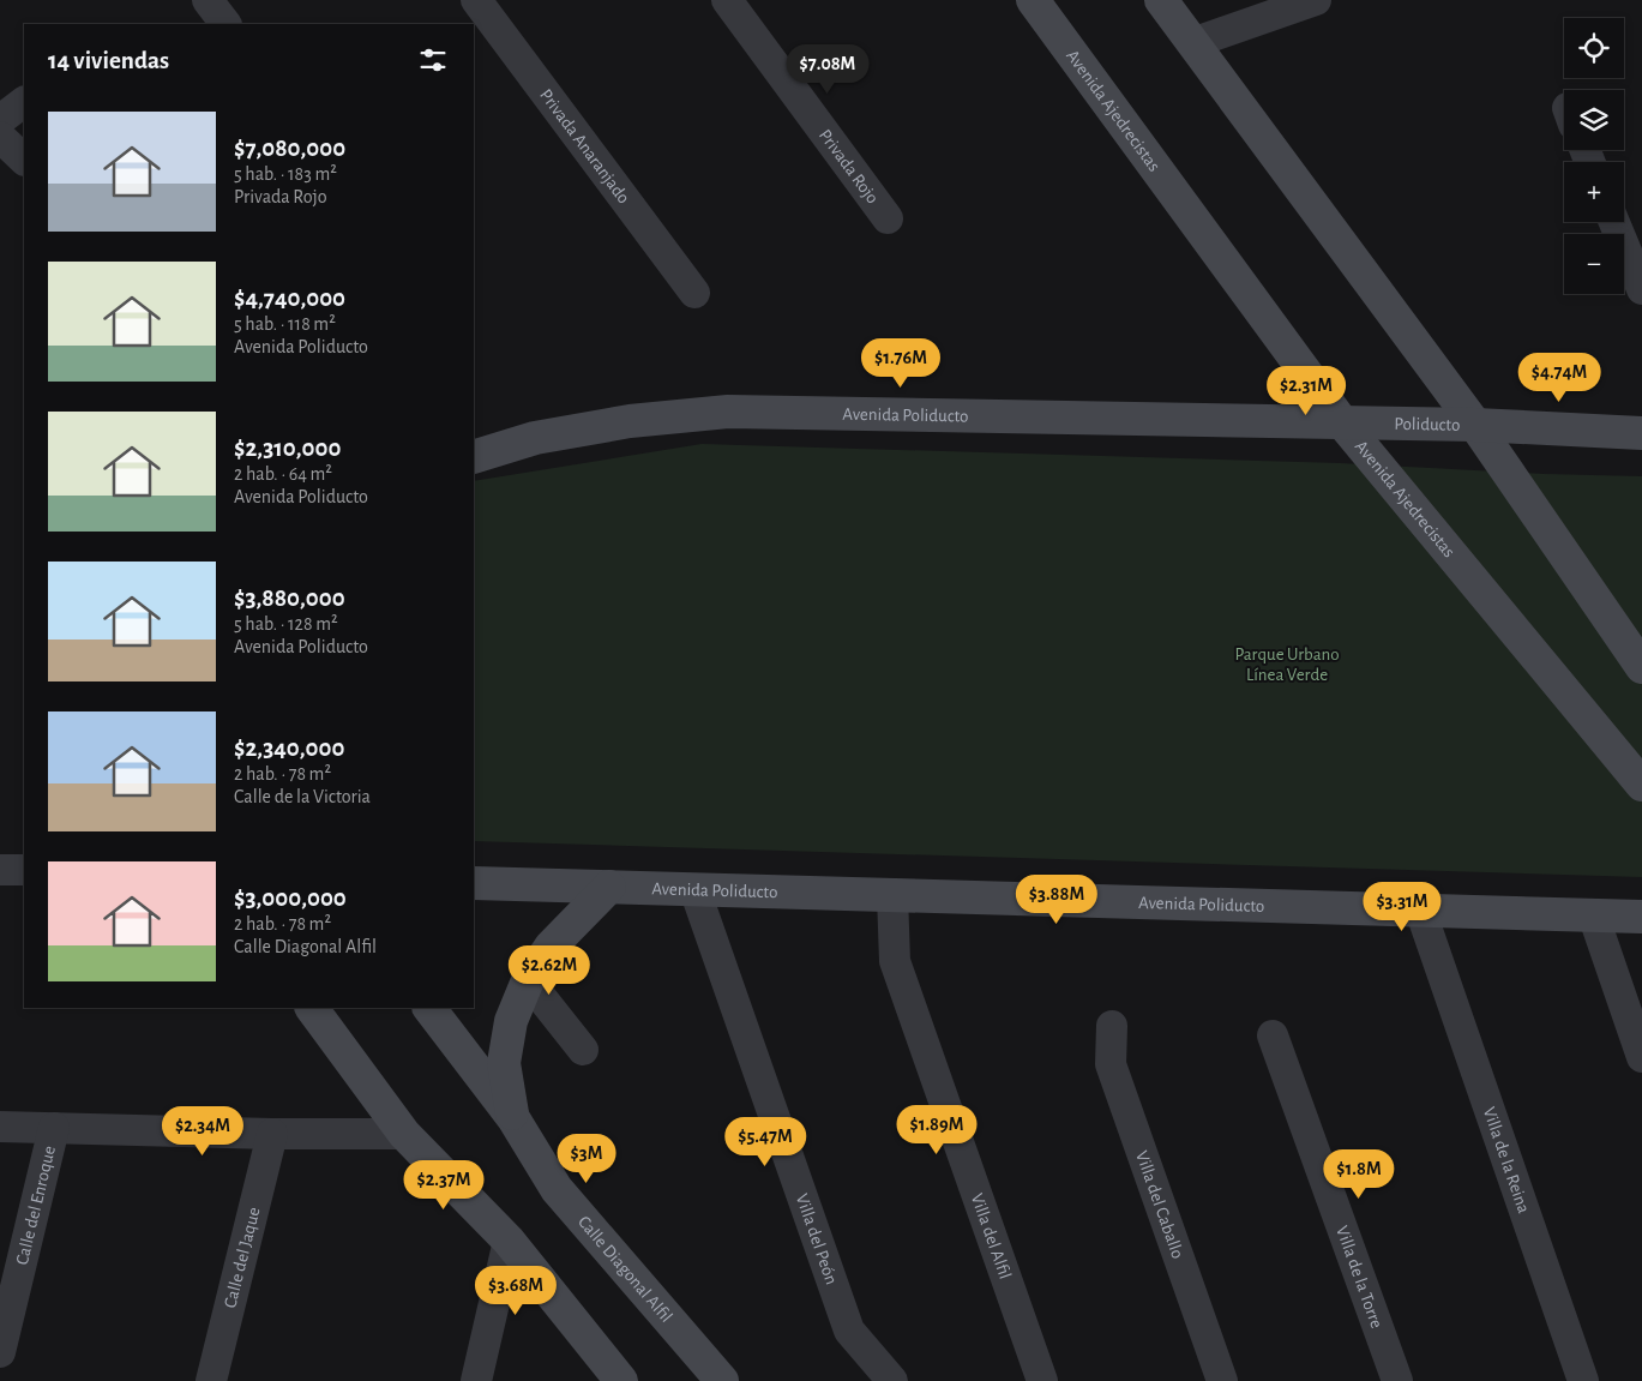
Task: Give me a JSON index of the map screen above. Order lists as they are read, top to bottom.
{
  "streets": {
    "street": [
      "Avenida Ajedrecistas",
      "Privada Anaranjado",
      "Privada Rojo",
      "Avenida Poliducto",
      "Poliducto",
      "Villa de la Reina",
      "Calle del Enroque",
      "Villa del Caballo",
      "Villa del Alfil",
      "Villa del Peón",
      "Calle del Jaque",
      "Calle Diagonal Alfil",
      "Villa de la Torre"
    ]
  },
  "crossings": [
    ["Avenida Ajedrecistas", "Avenida Poliducto"],
    ["Avenida Ajedrecistas", "Poliducto"],
    ["Avenida Poliducto", "Poliducto"],
    ["Avenida Poliducto", "Villa de la Reina"],
    ["Avenida Poliducto", "Villa del Alfil"],
    ["Avenida Poliducto", "Villa del Peón"]
  ],
  "parks": ["Parque Urbano Línea Verde"],
  "page": {
    "map_buttons": ["+", "−"],
    "heading": "14 viviendas",
    "price": [
      "$7.08M",
      "$1.76M",
      "$4.74M",
      "$2.31M",
      "$3.88M",
      "$3.31M",
      "$2.62M",
      "$1.89M",
      "$2.34M",
      "$5.47M",
      "$3M",
      "$1.8M",
      "$2.37M",
      "$3.68M"
    ],
    "list": [
      {
        "name": "$7,080,000",
        "note": "5 hab. · 183 m² · Privada Rojo"
      },
      {
        "name": "$4,740,000",
        "note": "5 hab. · 118 m² · Avenida Poliducto"
      },
      {
        "name": "$2,310,000",
        "note": "2 hab. · 64 m² · Avenida Poliducto"
      },
      {
        "name": "$3,880,000",
        "note": "5 hab. · 128 m² · Avenida Poliducto"
      },
      {
        "name": "$2,340,000",
        "note": "2 hab. · 78 m² · Calle de la Victoria"
      },
      {
        "name": "$3,000,000",
        "note": "2 hab. · 78 m² · Calle Diagonal Alfil"
      }
    ]
  }
}
